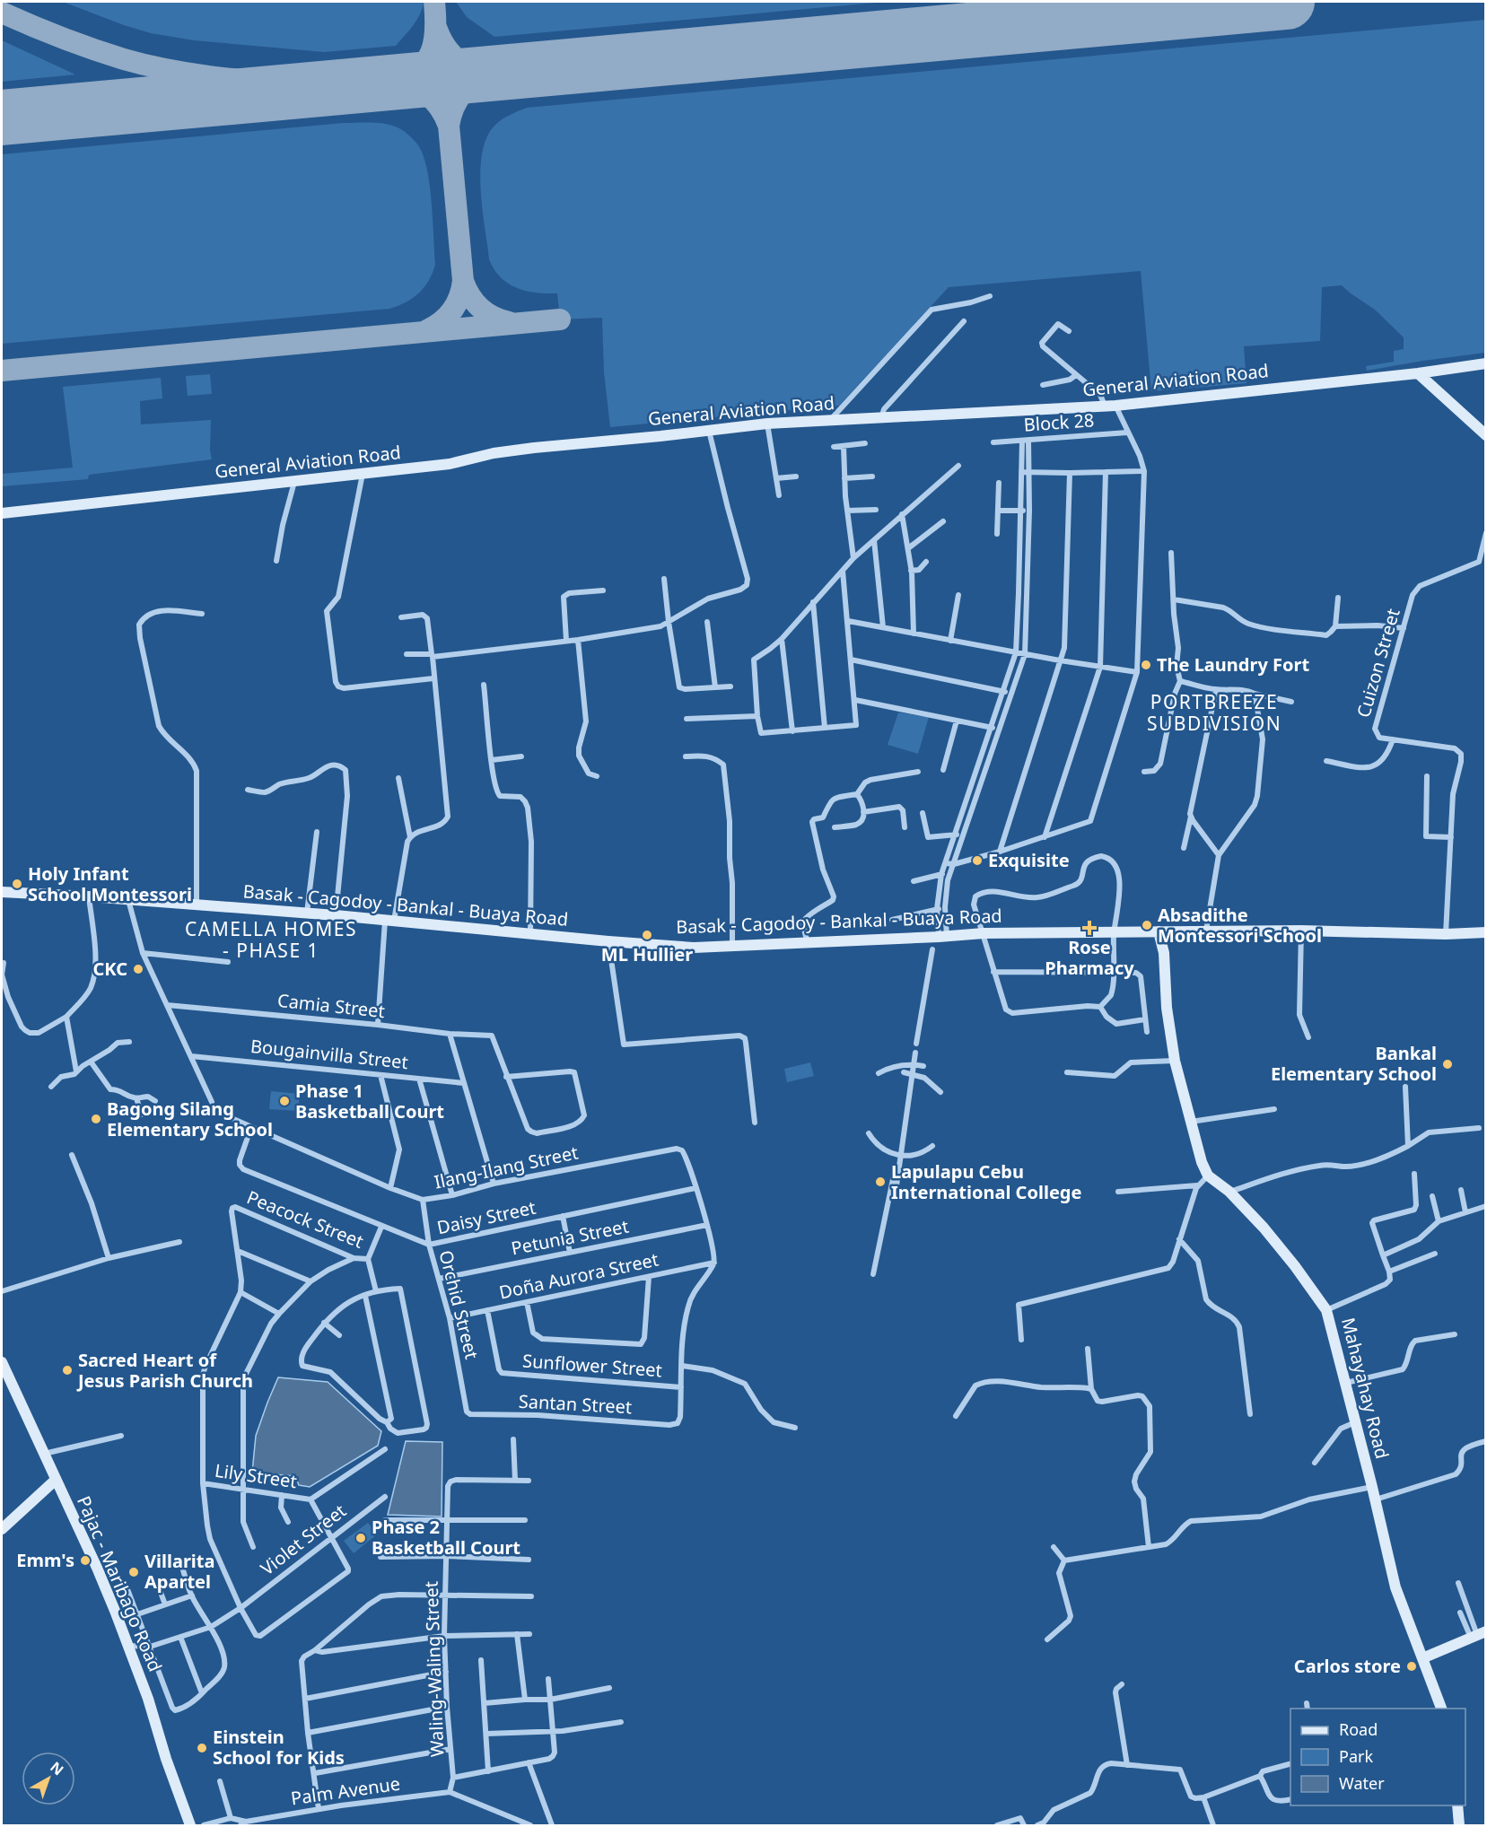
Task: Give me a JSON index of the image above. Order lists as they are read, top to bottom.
{
  "streets": {
    "street": [
      "General Aviation Road",
      "Block 28",
      "Cuizon Street",
      "Basak - Cagodoy - Bankal - Buaya Road",
      "Camia Street",
      "Bougainvilla Street",
      "Ilang-Ilang Street",
      "Daisy Street",
      "Peacock Street",
      "Petunia Street",
      "Doña Aurora Street",
      "Orchid Street",
      "Sunflower Street",
      "Mahayahay Road",
      "Santan Street",
      "Lily Street",
      "Violet Street",
      "Pajac - Maribago Road",
      "Waling-Waling Street",
      "Palm Avenue"
    ]
  },
  "crossings": [
    ["Ilang-Ilang Street", "Daisy Street"],
    ["Ilang-Ilang Street", "Orchid Street"],
    ["Daisy Street", "Orchid Street"],
    ["Petunia Street", "Orchid Street"],
    ["Doña Aurora Street", "Orchid Street"],
    ["Doña Aurora Street", "Sunflower Street"],
    ["Orchid Street", "Santan Street"],
    ["Sunflower Street", "Santan Street"],
    ["Waling-Waling Street", "Palm Avenue"]
  ],
  "districts": ["PORTBREEZE SUBDIVISION", "CAMELLA HOMES - PHASE 1"],
  "places": {
    "other": [
      "The Laundry Fort",
      "Exquisite",
      "Holy Infant School Montessori",
      "Absadithe Montessori School",
      "ML Hullier",
      "CKC",
      "Bankal Elementary School",
      "Phase 1 Basketball Court",
      "Bagong Silang Elementary School",
      "Lapulapu Cebu International College",
      "Sacred Heart of Jesus Parish Church",
      "Phase 2 Basketball Court",
      "Emm's",
      "Villarita Apartel",
      "Carlos store",
      "Einstein School for Kids"
    ],
    "health": ["Rose Pharmacy"]
  },
  "legend": ["Road", "Park", "Water"],
  "north": "top right"
}
